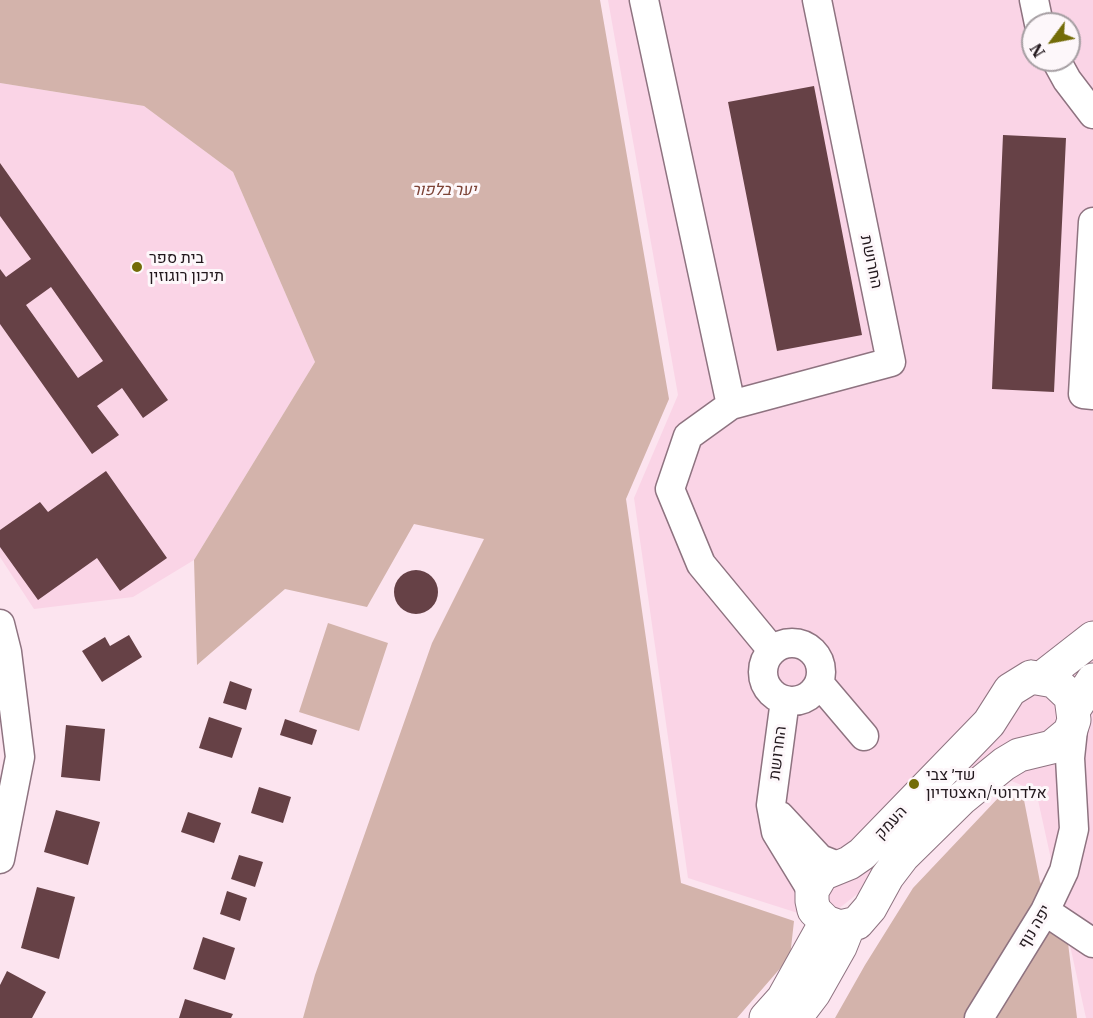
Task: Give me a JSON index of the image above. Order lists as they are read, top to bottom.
{
  "streets": {
    "main road": ["העמק"],
    "street": ["החרושת", "יפה נוף"]
  },
  "crossings": [
    ["החרושת", "העמק"],
    ["העמק", "יפה נוף"]
  ],
  "parks": ["יער בלפור"],
  "places": ["בית ספר תיכון רוגוזין", "שד׳ צבי אלדרוטי/האצטדיון"],
  "north": "bottom left"
}
